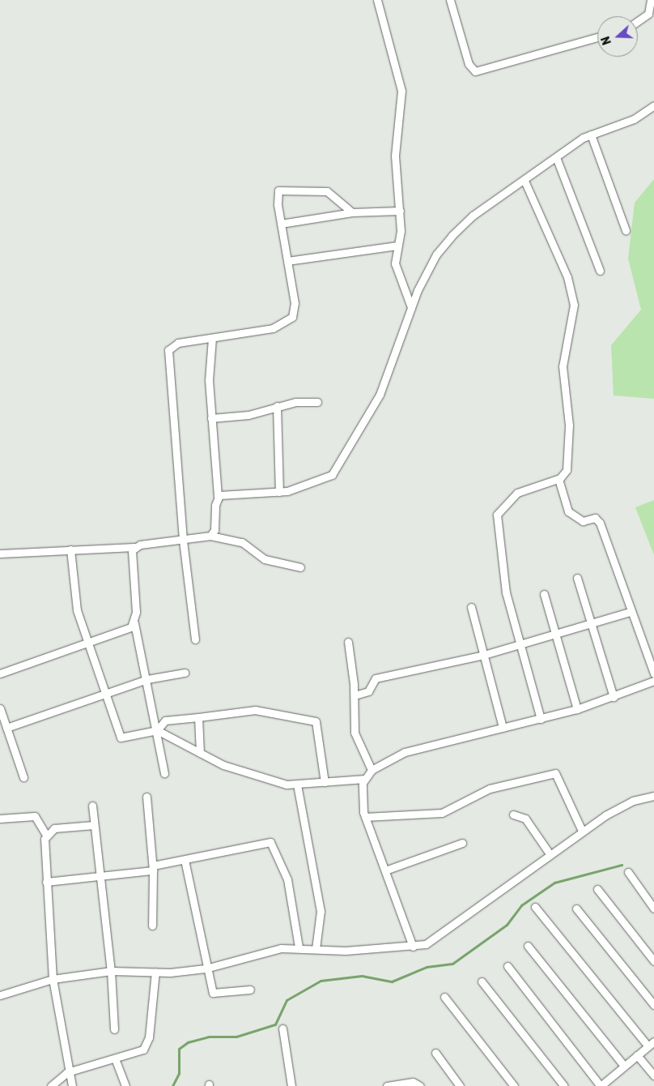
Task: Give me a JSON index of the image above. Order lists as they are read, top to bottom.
{
  "north": "left"
}
